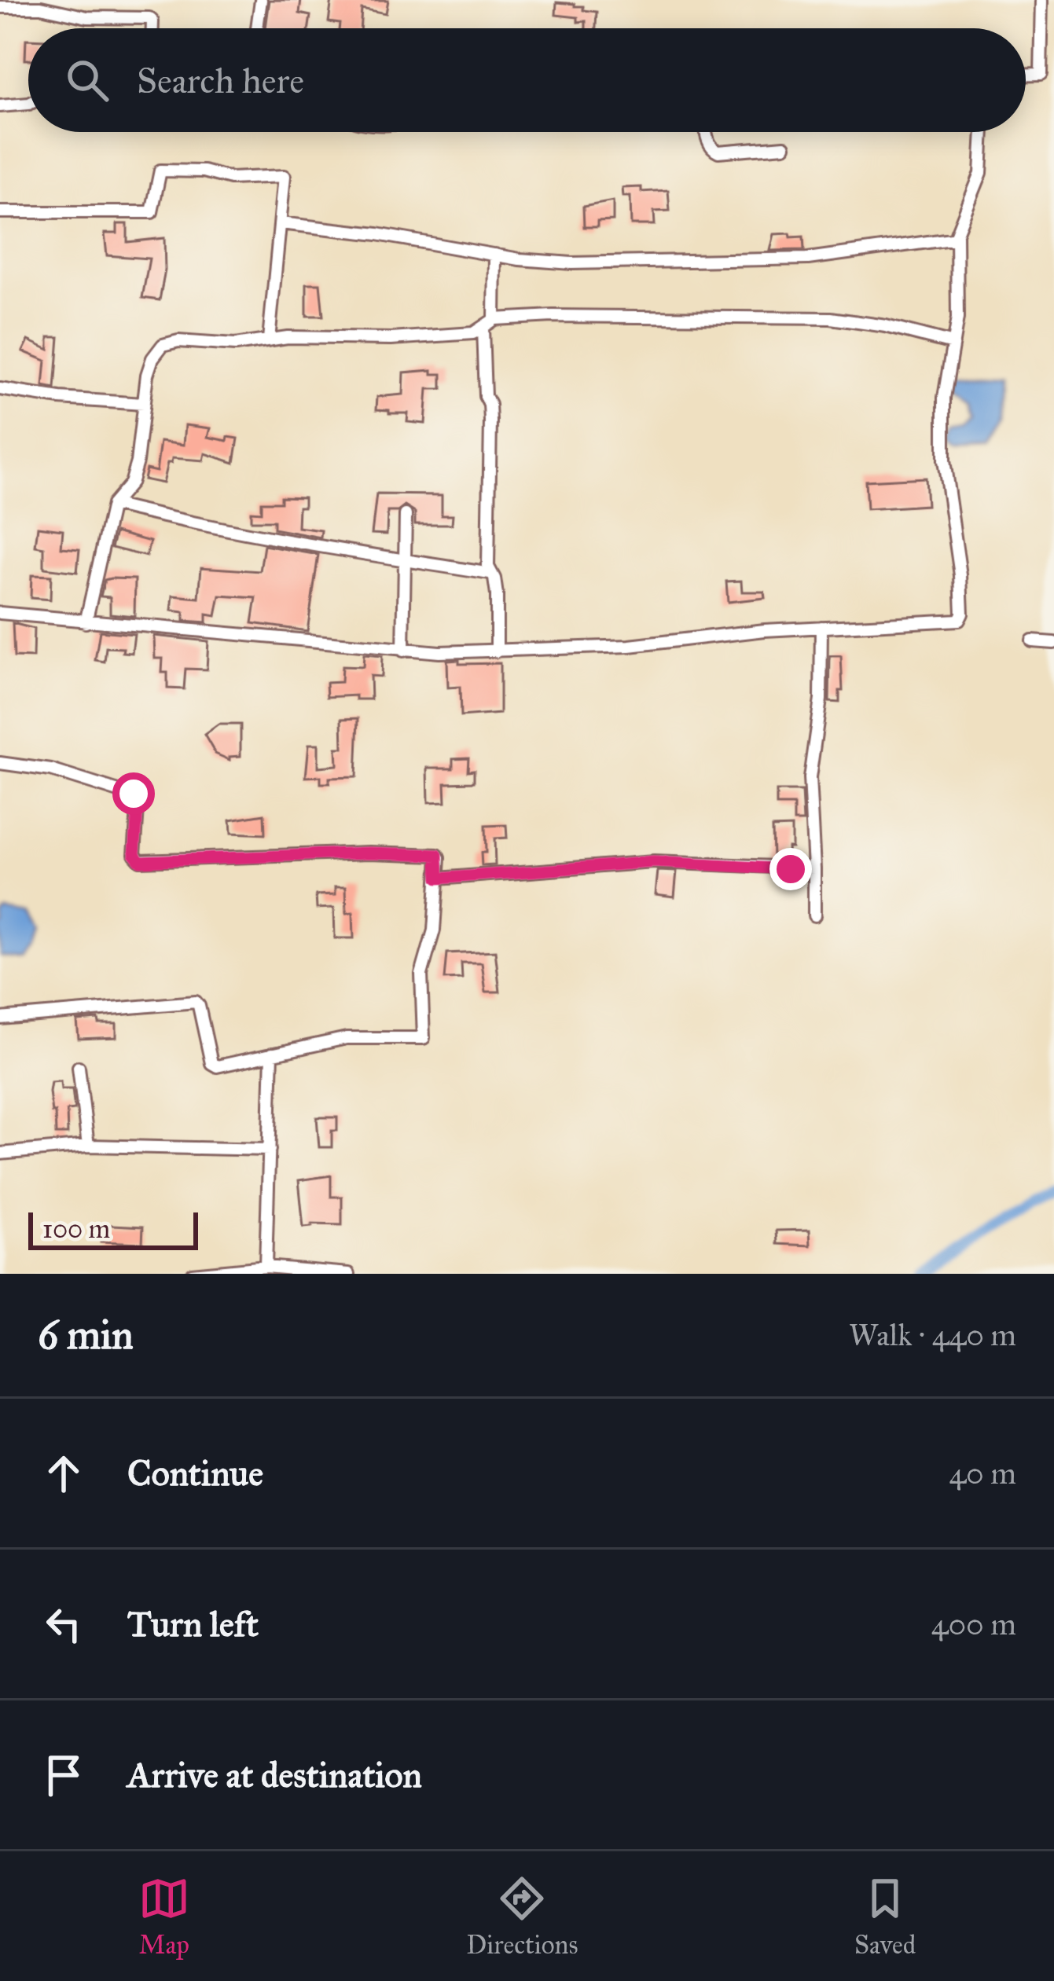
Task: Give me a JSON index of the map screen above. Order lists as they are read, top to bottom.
{
  "scale_bar": "100 m",
  "page": {
    "search": "Search here",
    "scale": "100 m",
    "heading": ["6 min", "Walk · 440 m"],
    "list": [
      ["Continue", "40 m"],
      ["Turn left", "400 m"],
      "Arrive at destination"
    ],
    "nav": ["Map", "Directions", "Saved"]
  }
}
